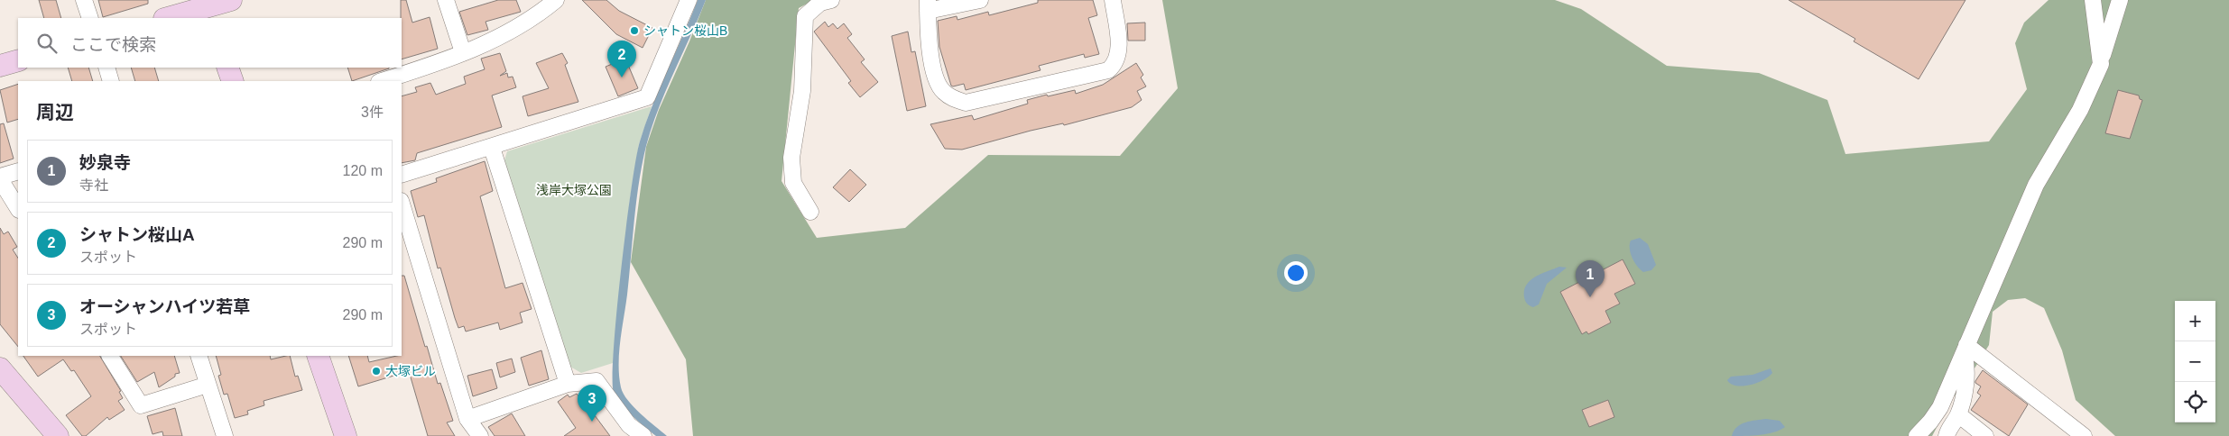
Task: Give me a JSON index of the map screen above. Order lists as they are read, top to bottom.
{
  "parks": ["浅岸大塚公園"],
  "places": ["シャトン桜山B", "大塚ビル"],
  "page": {
    "search": "ここで検索",
    "pins": ["2", "1", "3"],
    "heading": ["周辺", "3件"],
    "list": [
      {
        "mark": "1",
        "name": "妙泉寺",
        "note": "寺社",
        "value": "120 m"
      },
      {
        "mark": "2",
        "name": "シャトン桜山A",
        "note": "スポット",
        "value": "290 m"
      },
      {
        "mark": "3",
        "name": "オーシャンハイツ若草",
        "note": "スポット",
        "value": "290 m"
      }
    ],
    "map_buttons": ["+", "−"]
  }
}
